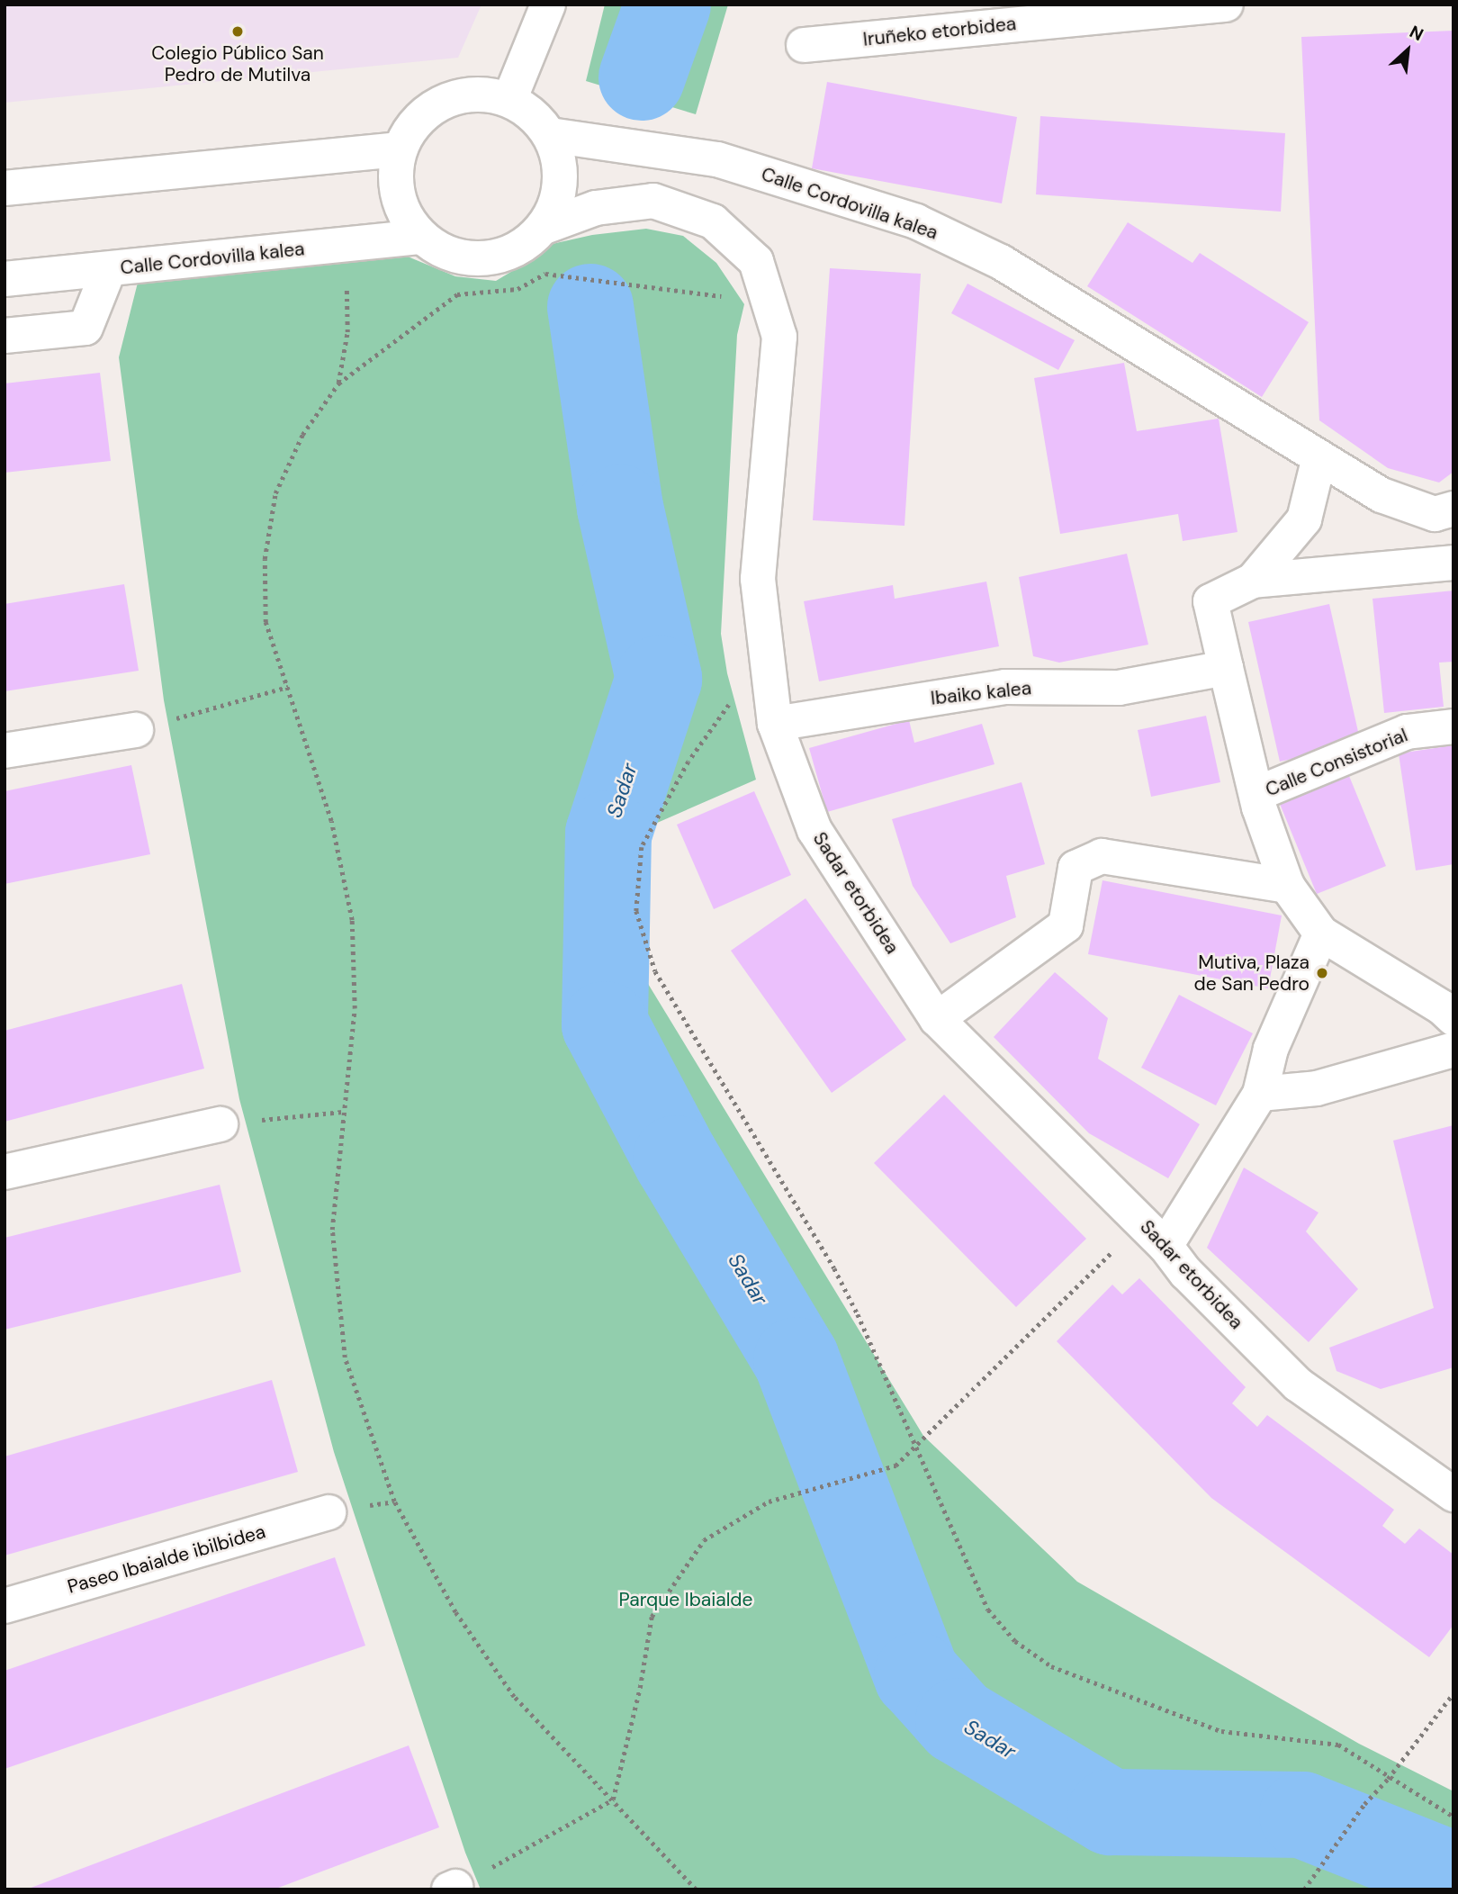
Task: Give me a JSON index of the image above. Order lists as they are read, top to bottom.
{
  "streets": {
    "street": [
      "Iruñeko etorbidea",
      "Calle Cordovilla kalea",
      "Ibaiko kalea",
      "Calle Consistorial",
      "Sadar etorbidea",
      "Paseo Ibaialde ibilbidea"
    ]
  },
  "crossings": [
    ["Calle Cordovilla kalea", "Sadar etorbidea"],
    ["Ibaiko kalea", "Sadar etorbidea"]
  ],
  "water": ["Sadar"],
  "parks": ["Parque Ibaialde"],
  "places": ["Colegio Público San Pedro de Mutilva", "Mutiva, Plaza de San Pedro"],
  "north": "top right"
}
